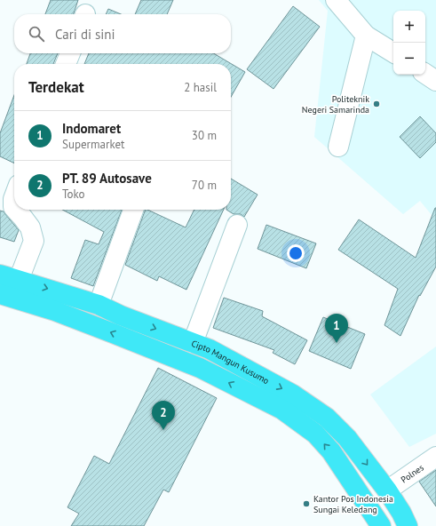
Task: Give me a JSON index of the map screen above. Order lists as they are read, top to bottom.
{
  "streets": {
    "highway": ["Cipto Mangun Kusumo"],
    "street": ["Polnes"]
  },
  "crossings": [
    ["Cipto Mangun Kusumo", "Polnes"]
  ],
  "places": ["Politeknik Negeri Samarinda", "Kantor Pos Indonesia Sungai Keledang"],
  "page": {
    "map_buttons": ["+", "−"],
    "search": "Cari di sini",
    "heading": ["Terdekat", "2 hasil"],
    "list": [
      {
        "mark": "1",
        "name": "Indomaret",
        "note": "Supermarket",
        "value": "30 m"
      },
      {
        "mark": "2",
        "name": "PT. 89 Autosave",
        "note": "Toko",
        "value": "70 m"
      }
    ],
    "pins": ["1", "2"]
  }
}
